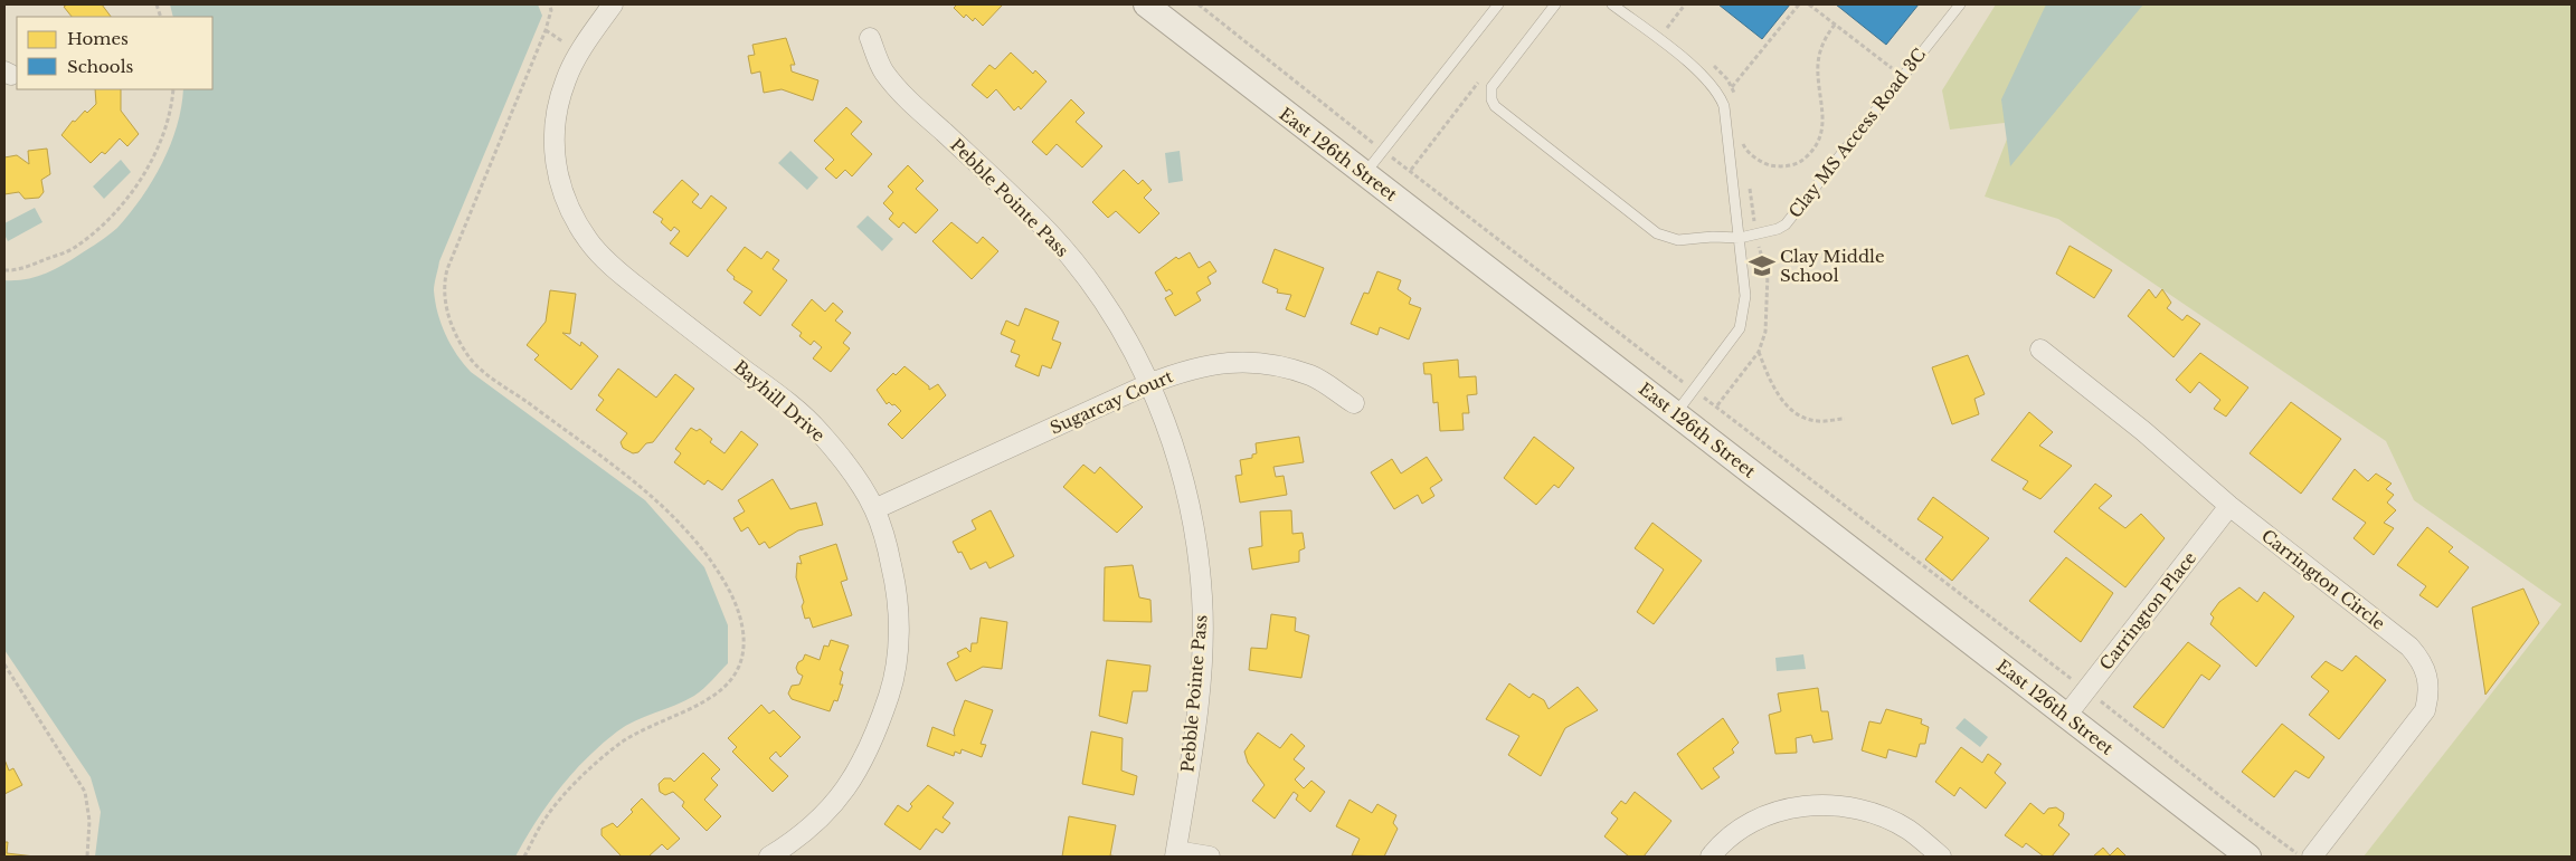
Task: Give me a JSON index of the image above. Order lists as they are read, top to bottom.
{
  "streets": {
    "street": [
      "East 126th Street",
      "Pebble Pointe Pass",
      "Bayhill Drive",
      "Sugarcay Court",
      "Carrington Circle",
      "Carrington Place"
    ],
    "lane": ["Clay MS Access Road 3C"]
  },
  "crossings": [
    ["East 126th Street", "Carrington Place"],
    ["Pebble Pointe Pass", "Sugarcay Court"],
    ["Bayhill Drive", "Sugarcay Court"],
    ["Carrington Circle", "Carrington Place"]
  ],
  "places": {
    "school or university": ["Clay Middle School"]
  },
  "legend": ["Homes", "Schools"]
}
